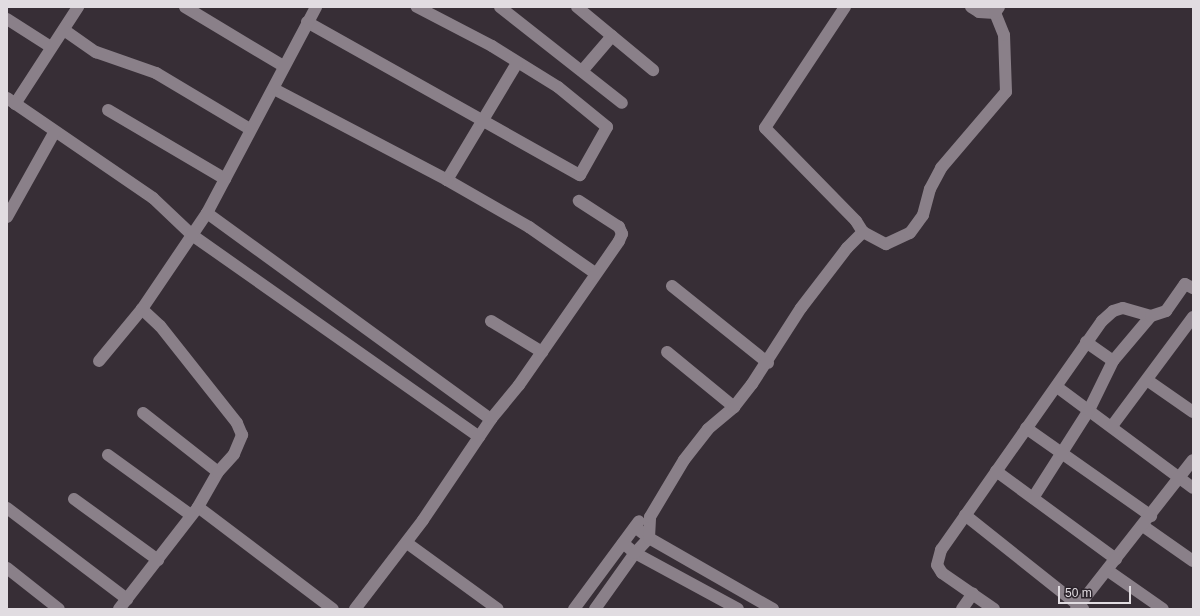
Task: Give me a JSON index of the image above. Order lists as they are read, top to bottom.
{
  "scale_bar": "50 m"
}
